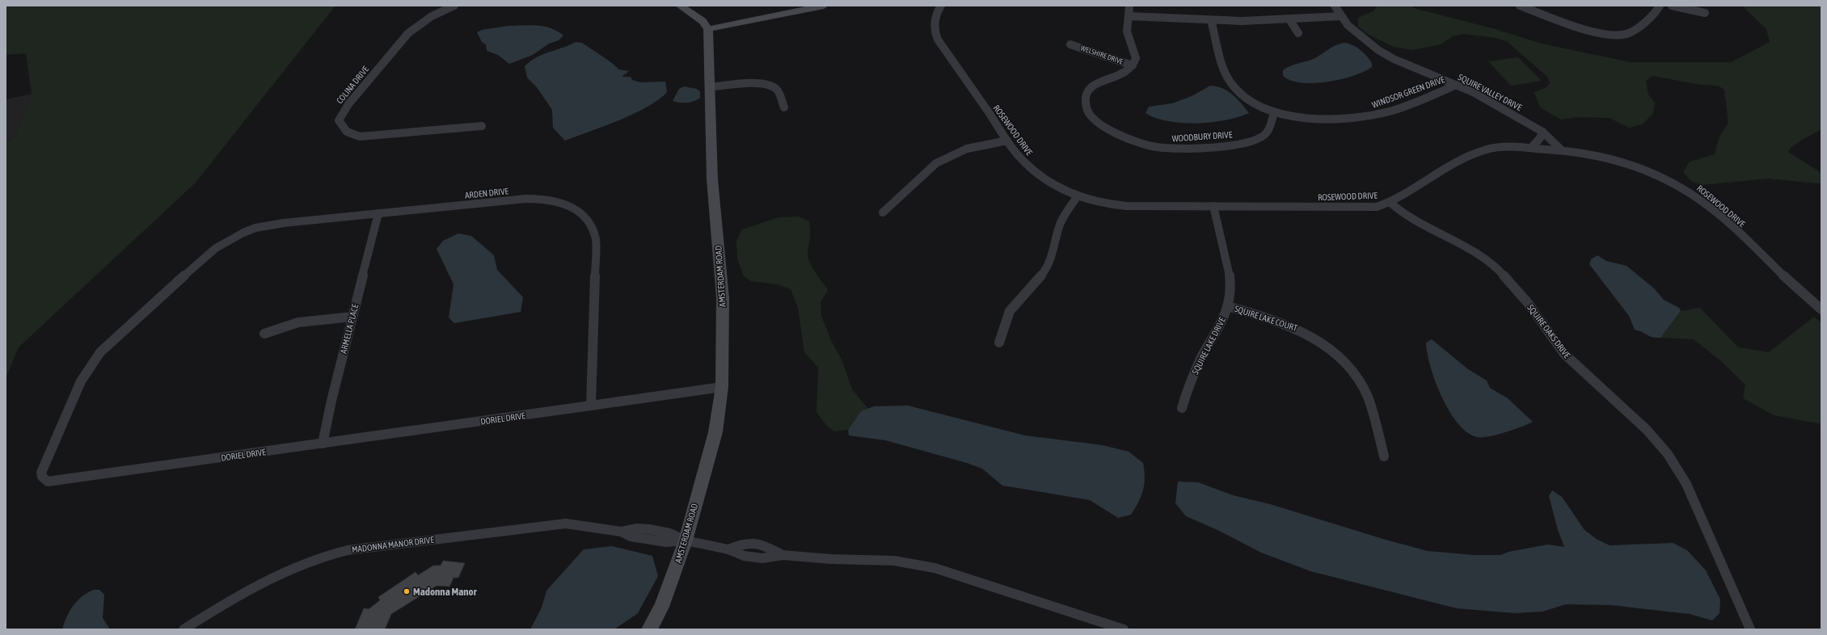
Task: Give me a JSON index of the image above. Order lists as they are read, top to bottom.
{
  "streets": {
    "street": [
      "WELSHIRE DRIVE",
      "COLINA DRIVE",
      "WINDSOR GREEN DRIVE",
      "SQUIRE VALLEY DRIVE",
      "ROSEWOOD DRIVE",
      "WOODBURY DRIVE",
      "ARDEN DRIVE",
      "AMSTERDAM ROAD",
      "SQUIRE LAKE COURT",
      "ARMELLA PLACE",
      "SQUIRE OAKS DRIVE",
      "SQUIRE LAKE DRIVE",
      "DORIEL DRIVE",
      "MADONNA MANOR DRIVE"
    ]
  },
  "crossings": [
    ["WELSHIRE DRIVE", "WOODBURY DRIVE"],
    ["WINDSOR GREEN DRIVE", "SQUIRE VALLEY DRIVE"],
    ["WINDSOR GREEN DRIVE", "WOODBURY DRIVE"],
    ["SQUIRE VALLEY DRIVE", "ROSEWOOD DRIVE"],
    ["ROSEWOOD DRIVE", "SQUIRE OAKS DRIVE"],
    ["ROSEWOOD DRIVE", "SQUIRE LAKE DRIVE"],
    ["ARDEN DRIVE", "ARMELLA PLACE"],
    ["ARDEN DRIVE", "DORIEL DRIVE"],
    ["AMSTERDAM ROAD", "DORIEL DRIVE"],
    ["AMSTERDAM ROAD", "MADONNA MANOR DRIVE"],
    ["SQUIRE LAKE COURT", "SQUIRE LAKE DRIVE"],
    ["ARMELLA PLACE", "DORIEL DRIVE"]
  ],
  "places": ["Madonna Manor"]
}
